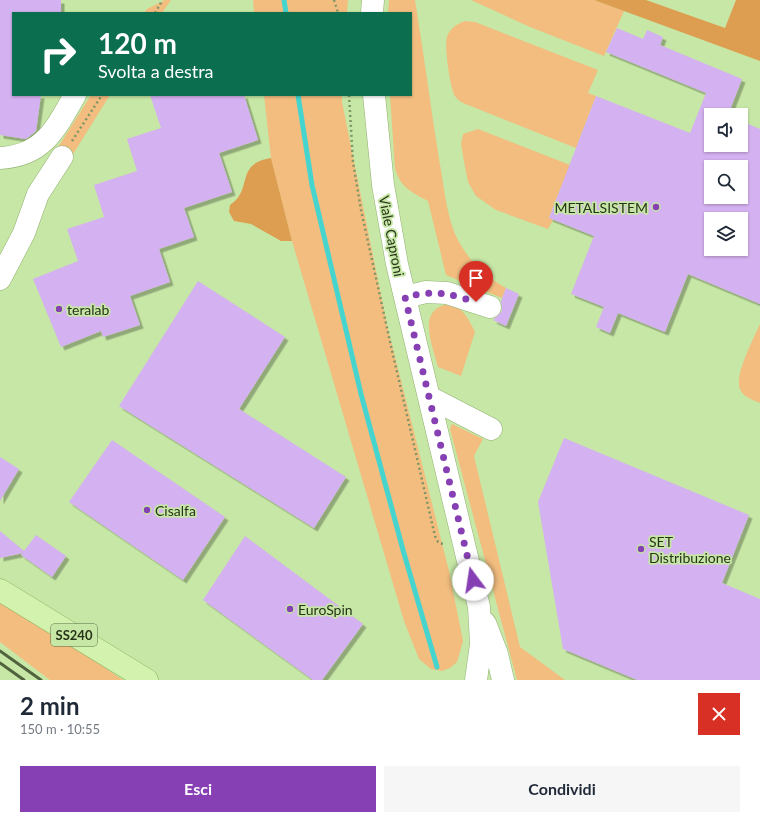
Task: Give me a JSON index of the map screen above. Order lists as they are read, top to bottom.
{
  "streets": {
    "main road": ["SS240"],
    "street": ["Viale Caproni"]
  },
  "places": [
    "METALSISTEM",
    "teralab",
    "Cisalfa",
    "SET Distribuzione",
    "EuroSpin"
  ],
  "page": {
    "turn": ["120 m", "Svolta a destra"],
    "heading": ["2 min", "150 m · 10:55"],
    "buttons": ["Esci", "Condividi"]
  }
}
